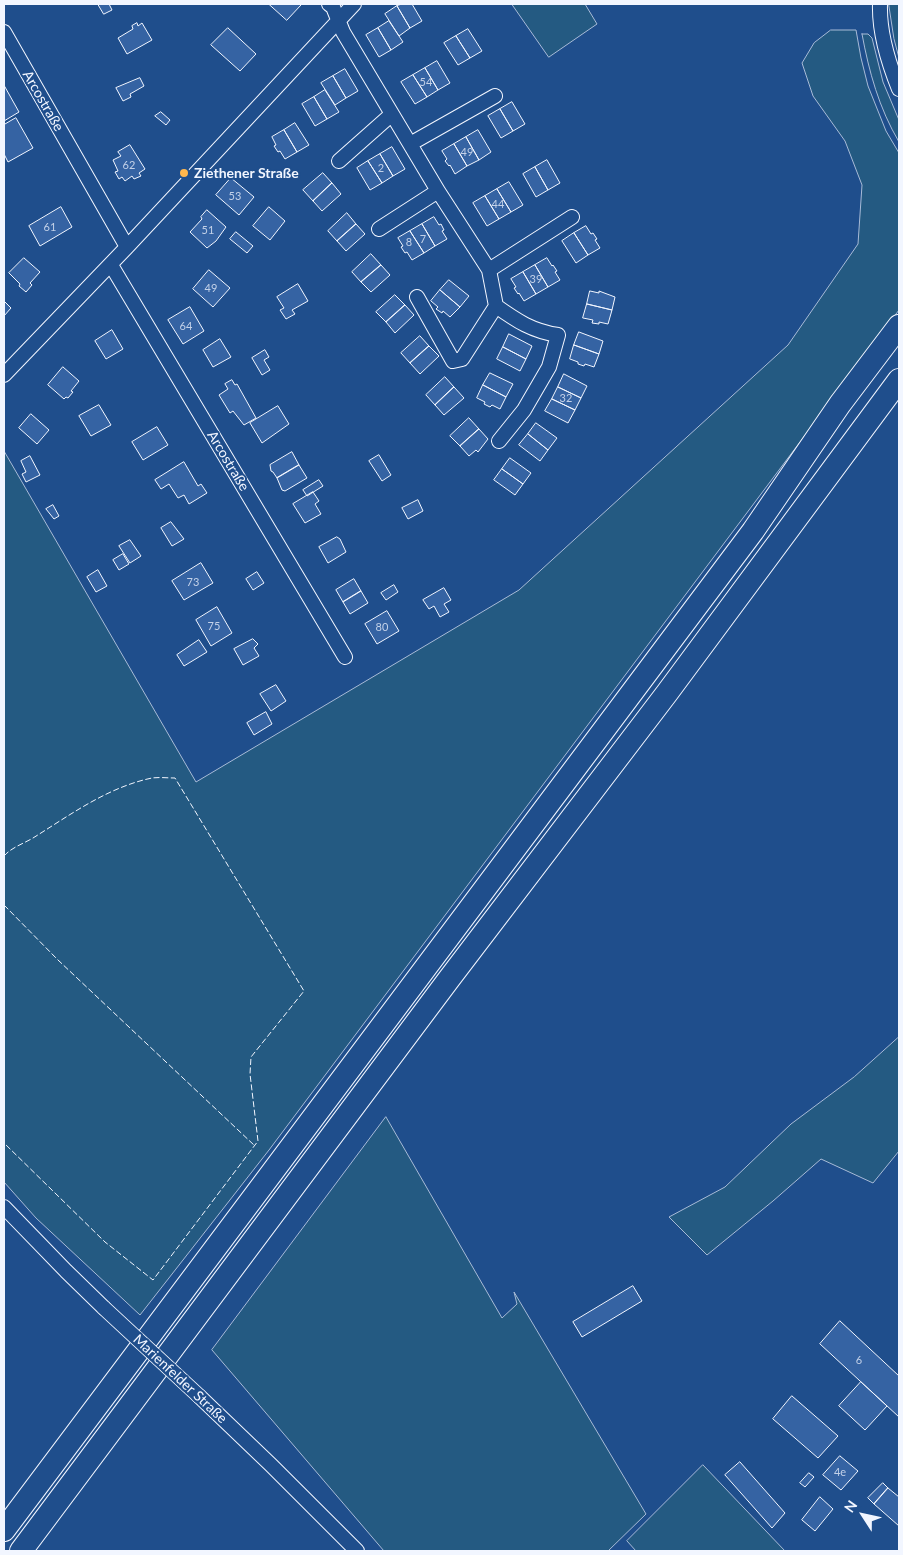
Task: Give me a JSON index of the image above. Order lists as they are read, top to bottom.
{
  "streets": {
    "street": ["Arcostraße", "Marienfelder Straße"]
  },
  "places": ["Ziethener Straße"],
  "house_numbers": [
    "54",
    "49",
    "62",
    "2",
    "53",
    "44",
    "61",
    "51",
    "7",
    "8",
    "39",
    "49",
    "64",
    "32",
    "73",
    "75",
    "80",
    "6",
    "4e"
  ],
  "north": "top left"
}
